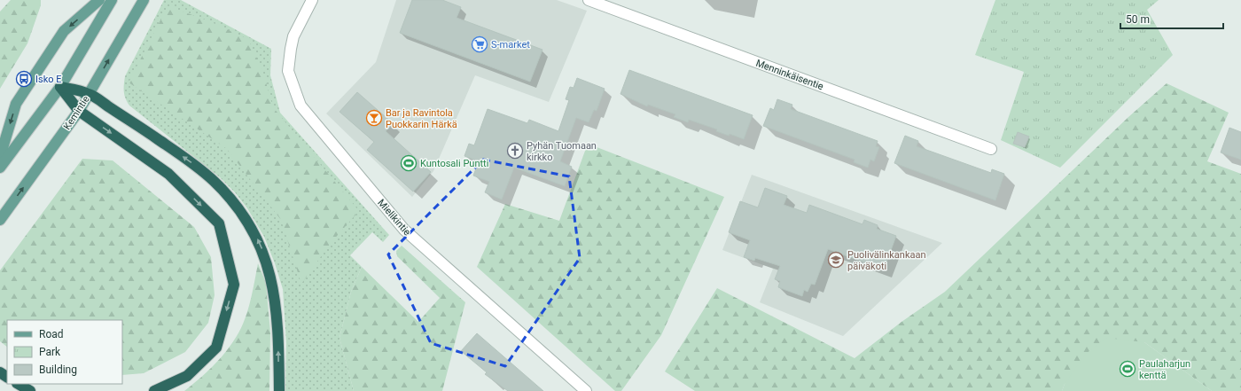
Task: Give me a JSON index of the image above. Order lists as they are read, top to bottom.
{
  "streets": {
    "main road": ["Kemintie"],
    "street": ["Menninkäisentie", "Mielikintie"]
  },
  "places": {
    "supermarket": ["S-market"],
    "bus stop": ["Isko E"],
    "bar": ["Bar ja Ravintola Puokkarin Härkä"],
    "church": ["Pyhän Tuomaan kirkko"],
    "sports": ["Kuntosali Puntti", "Paulaharjun kenttä"],
    "school or university": ["Puolivälinkankaan päiväkoti"]
  },
  "legend": ["Road", "Park", "Building"],
  "scale_bar": "50 m"
}
